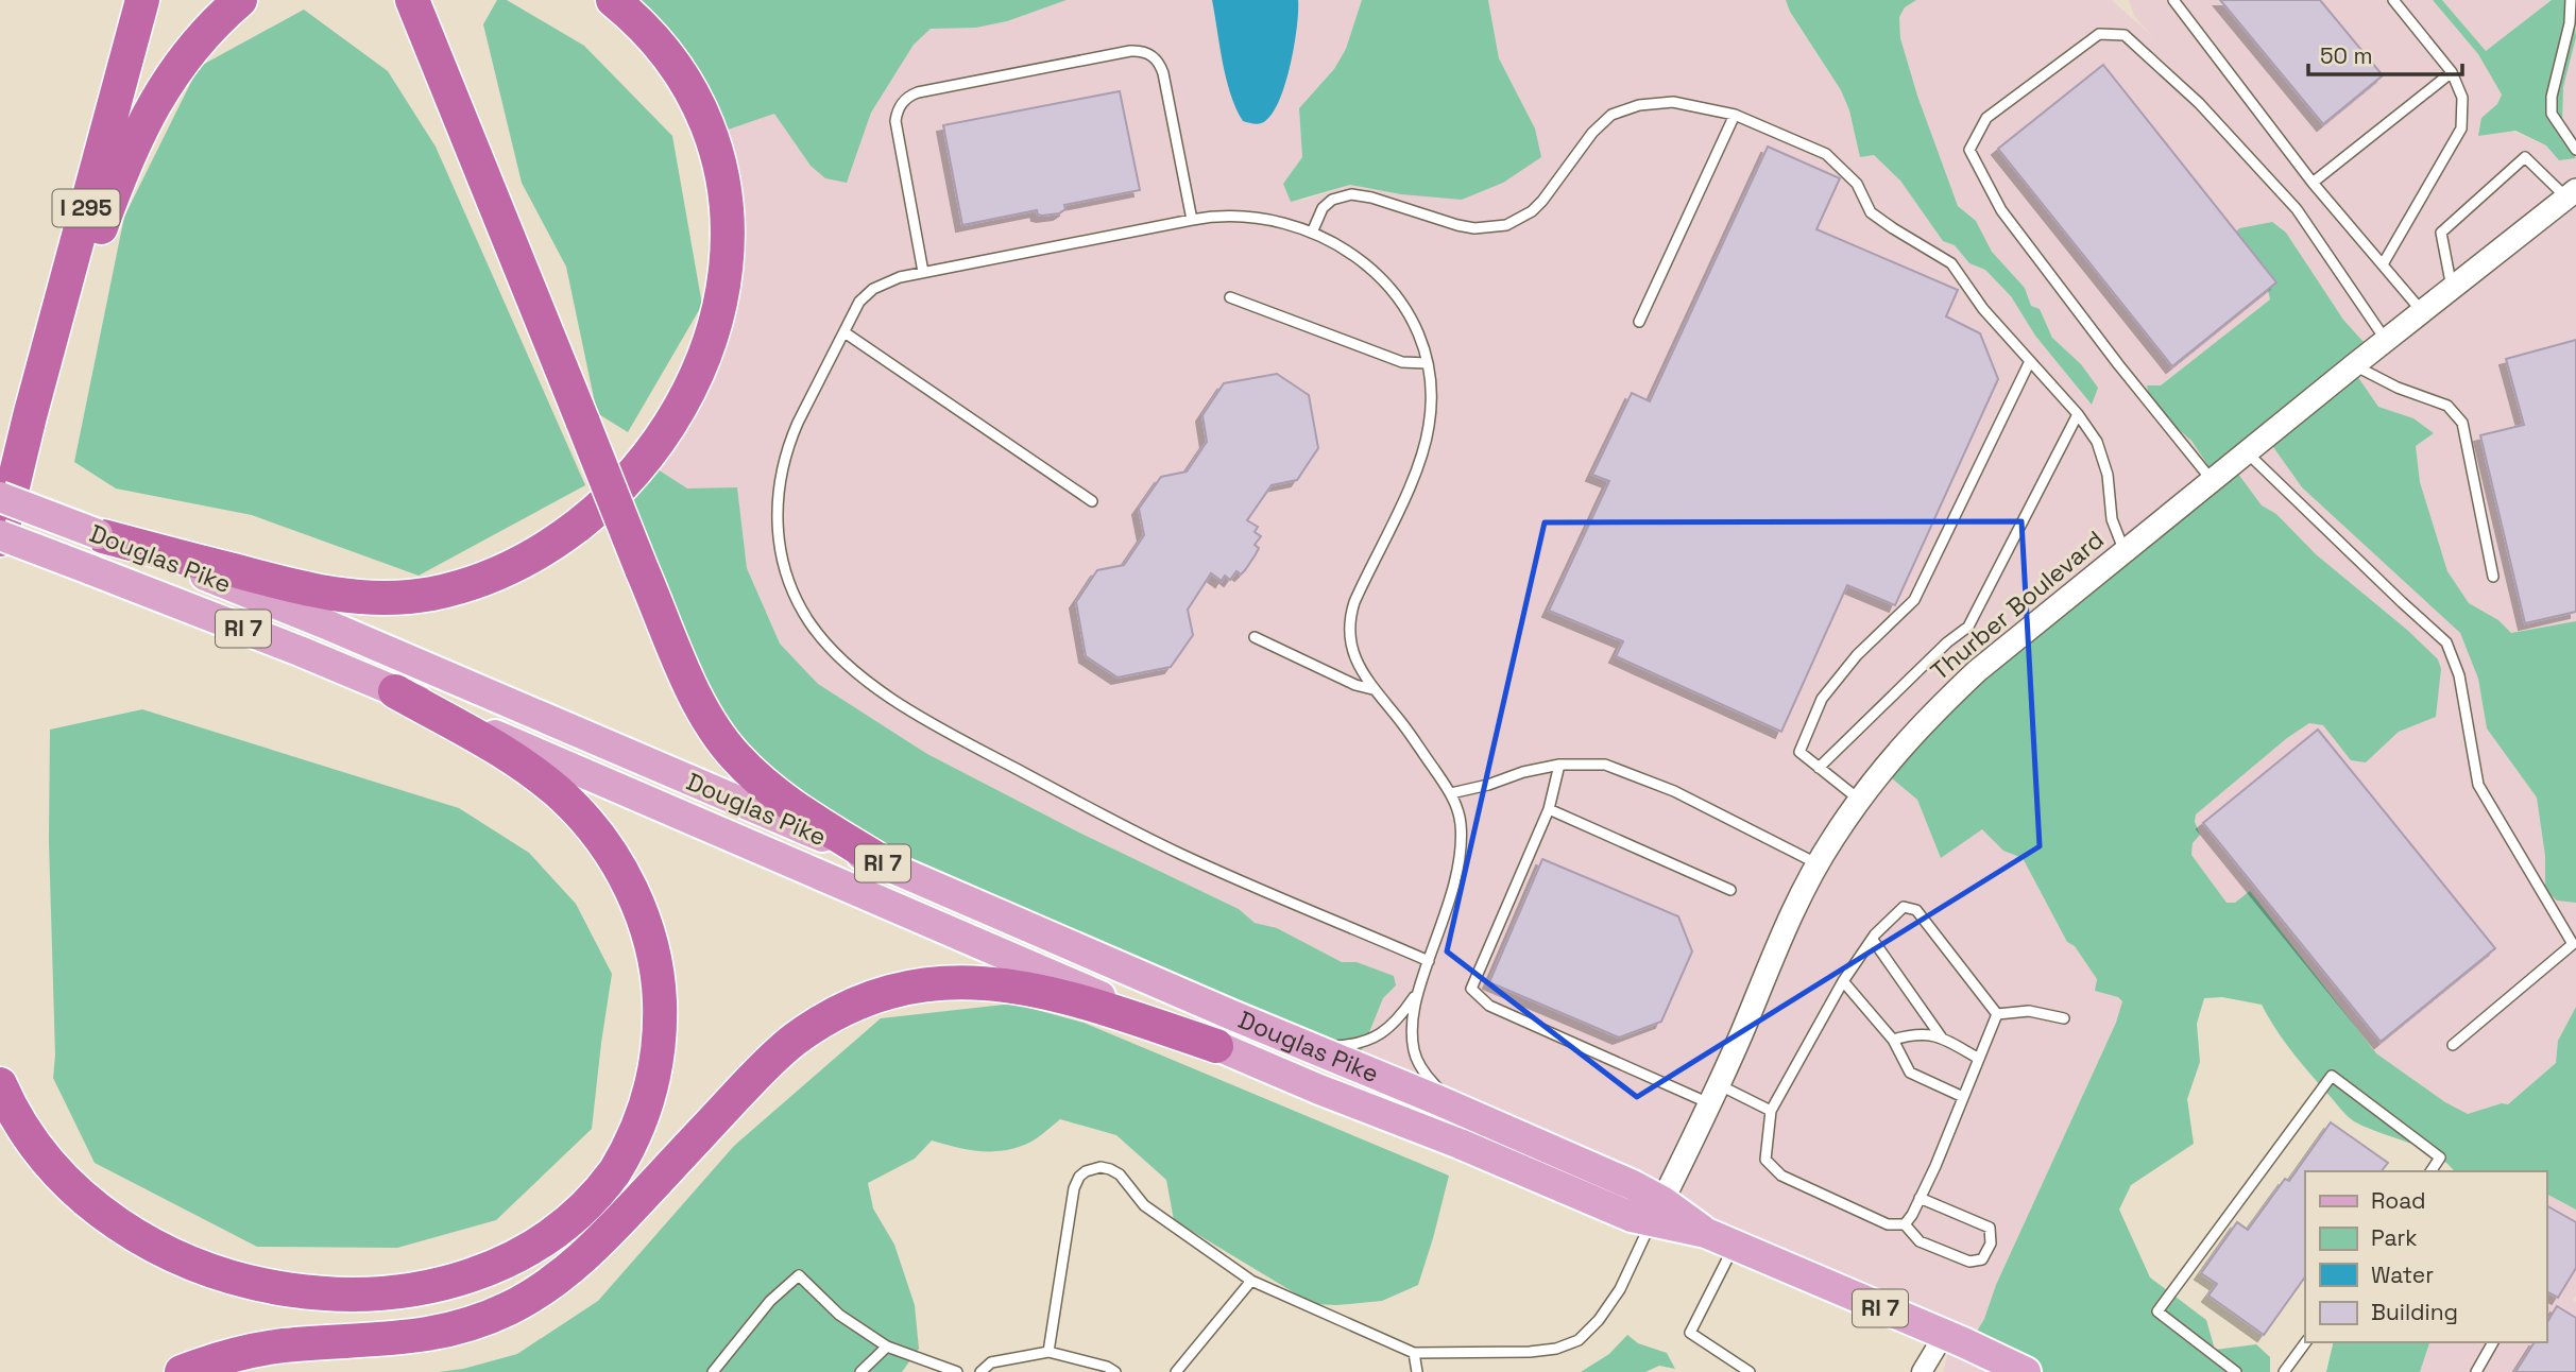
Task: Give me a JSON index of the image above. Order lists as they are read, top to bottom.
{
  "streets": {
    "highway": ["I 295"],
    "main road": ["Douglas Pike", "RI 7"],
    "street": ["Thurber Boulevard"]
  },
  "crossings": [
    ["I 295", "Douglas Pike"],
    ["Douglas Pike", "Thurber Boulevard"]
  ],
  "legend": [
    "Road",
    "Park",
    "Water",
    "Building"
  ],
  "scale_bar": "50 m"
}
